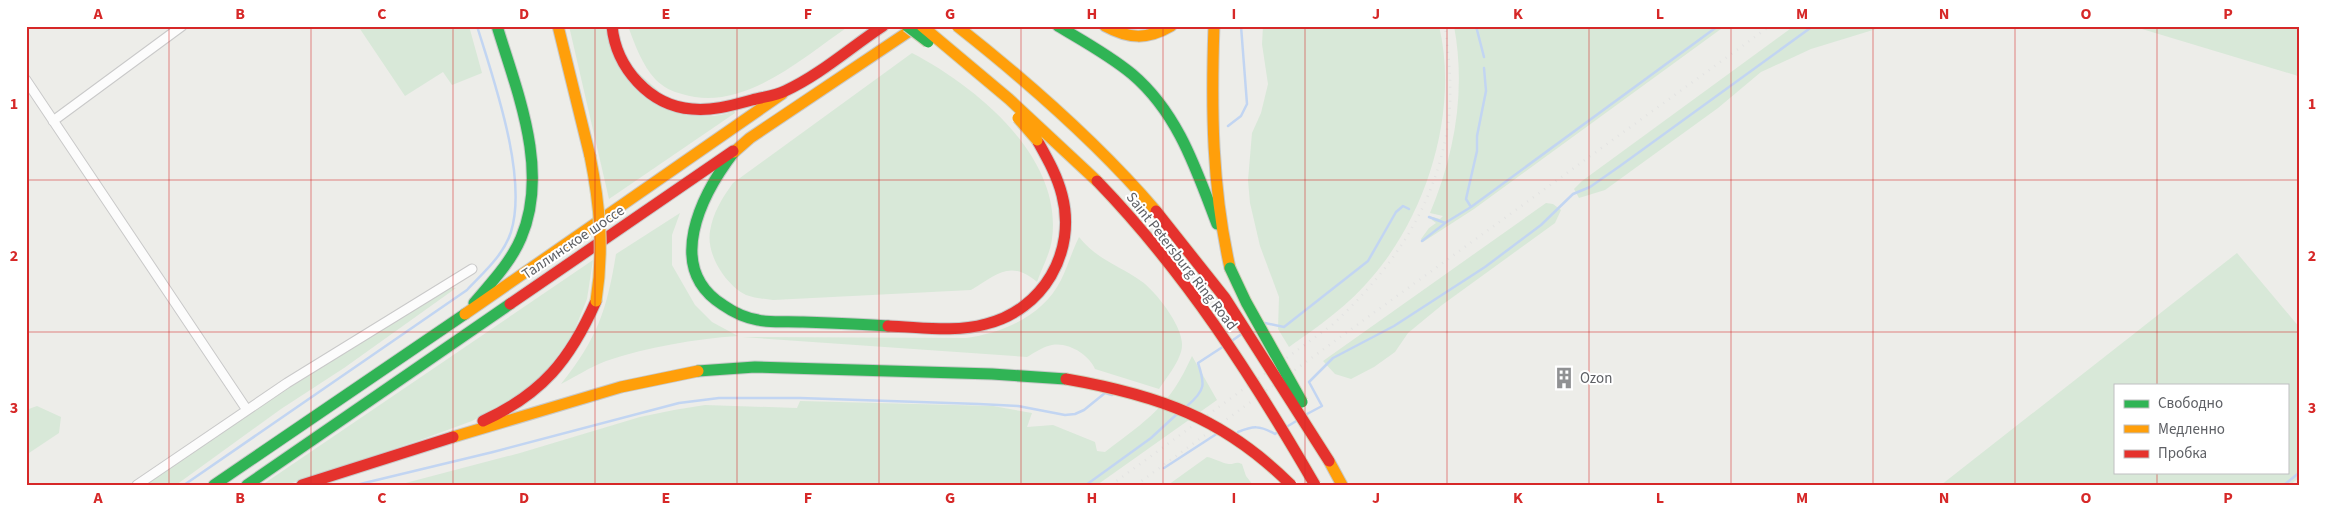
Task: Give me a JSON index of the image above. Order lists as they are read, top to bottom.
{
  "streets": {
    "main road": ["Таллинское шоссе", "Saint Petersburg Ring Road"]
  },
  "places": {
    "building": ["Ozon"]
  },
  "legend": ["Свободно", "Медленно", "Пробка"],
  "grid": {
    "columns": [
      "A",
      "B",
      "C",
      "D",
      "E",
      "F",
      "G",
      "H",
      "I",
      "J",
      "K",
      "L",
      "M",
      "N",
      "O",
      "P"
    ],
    "rows": ["1", "2", "3"]
  }
}
